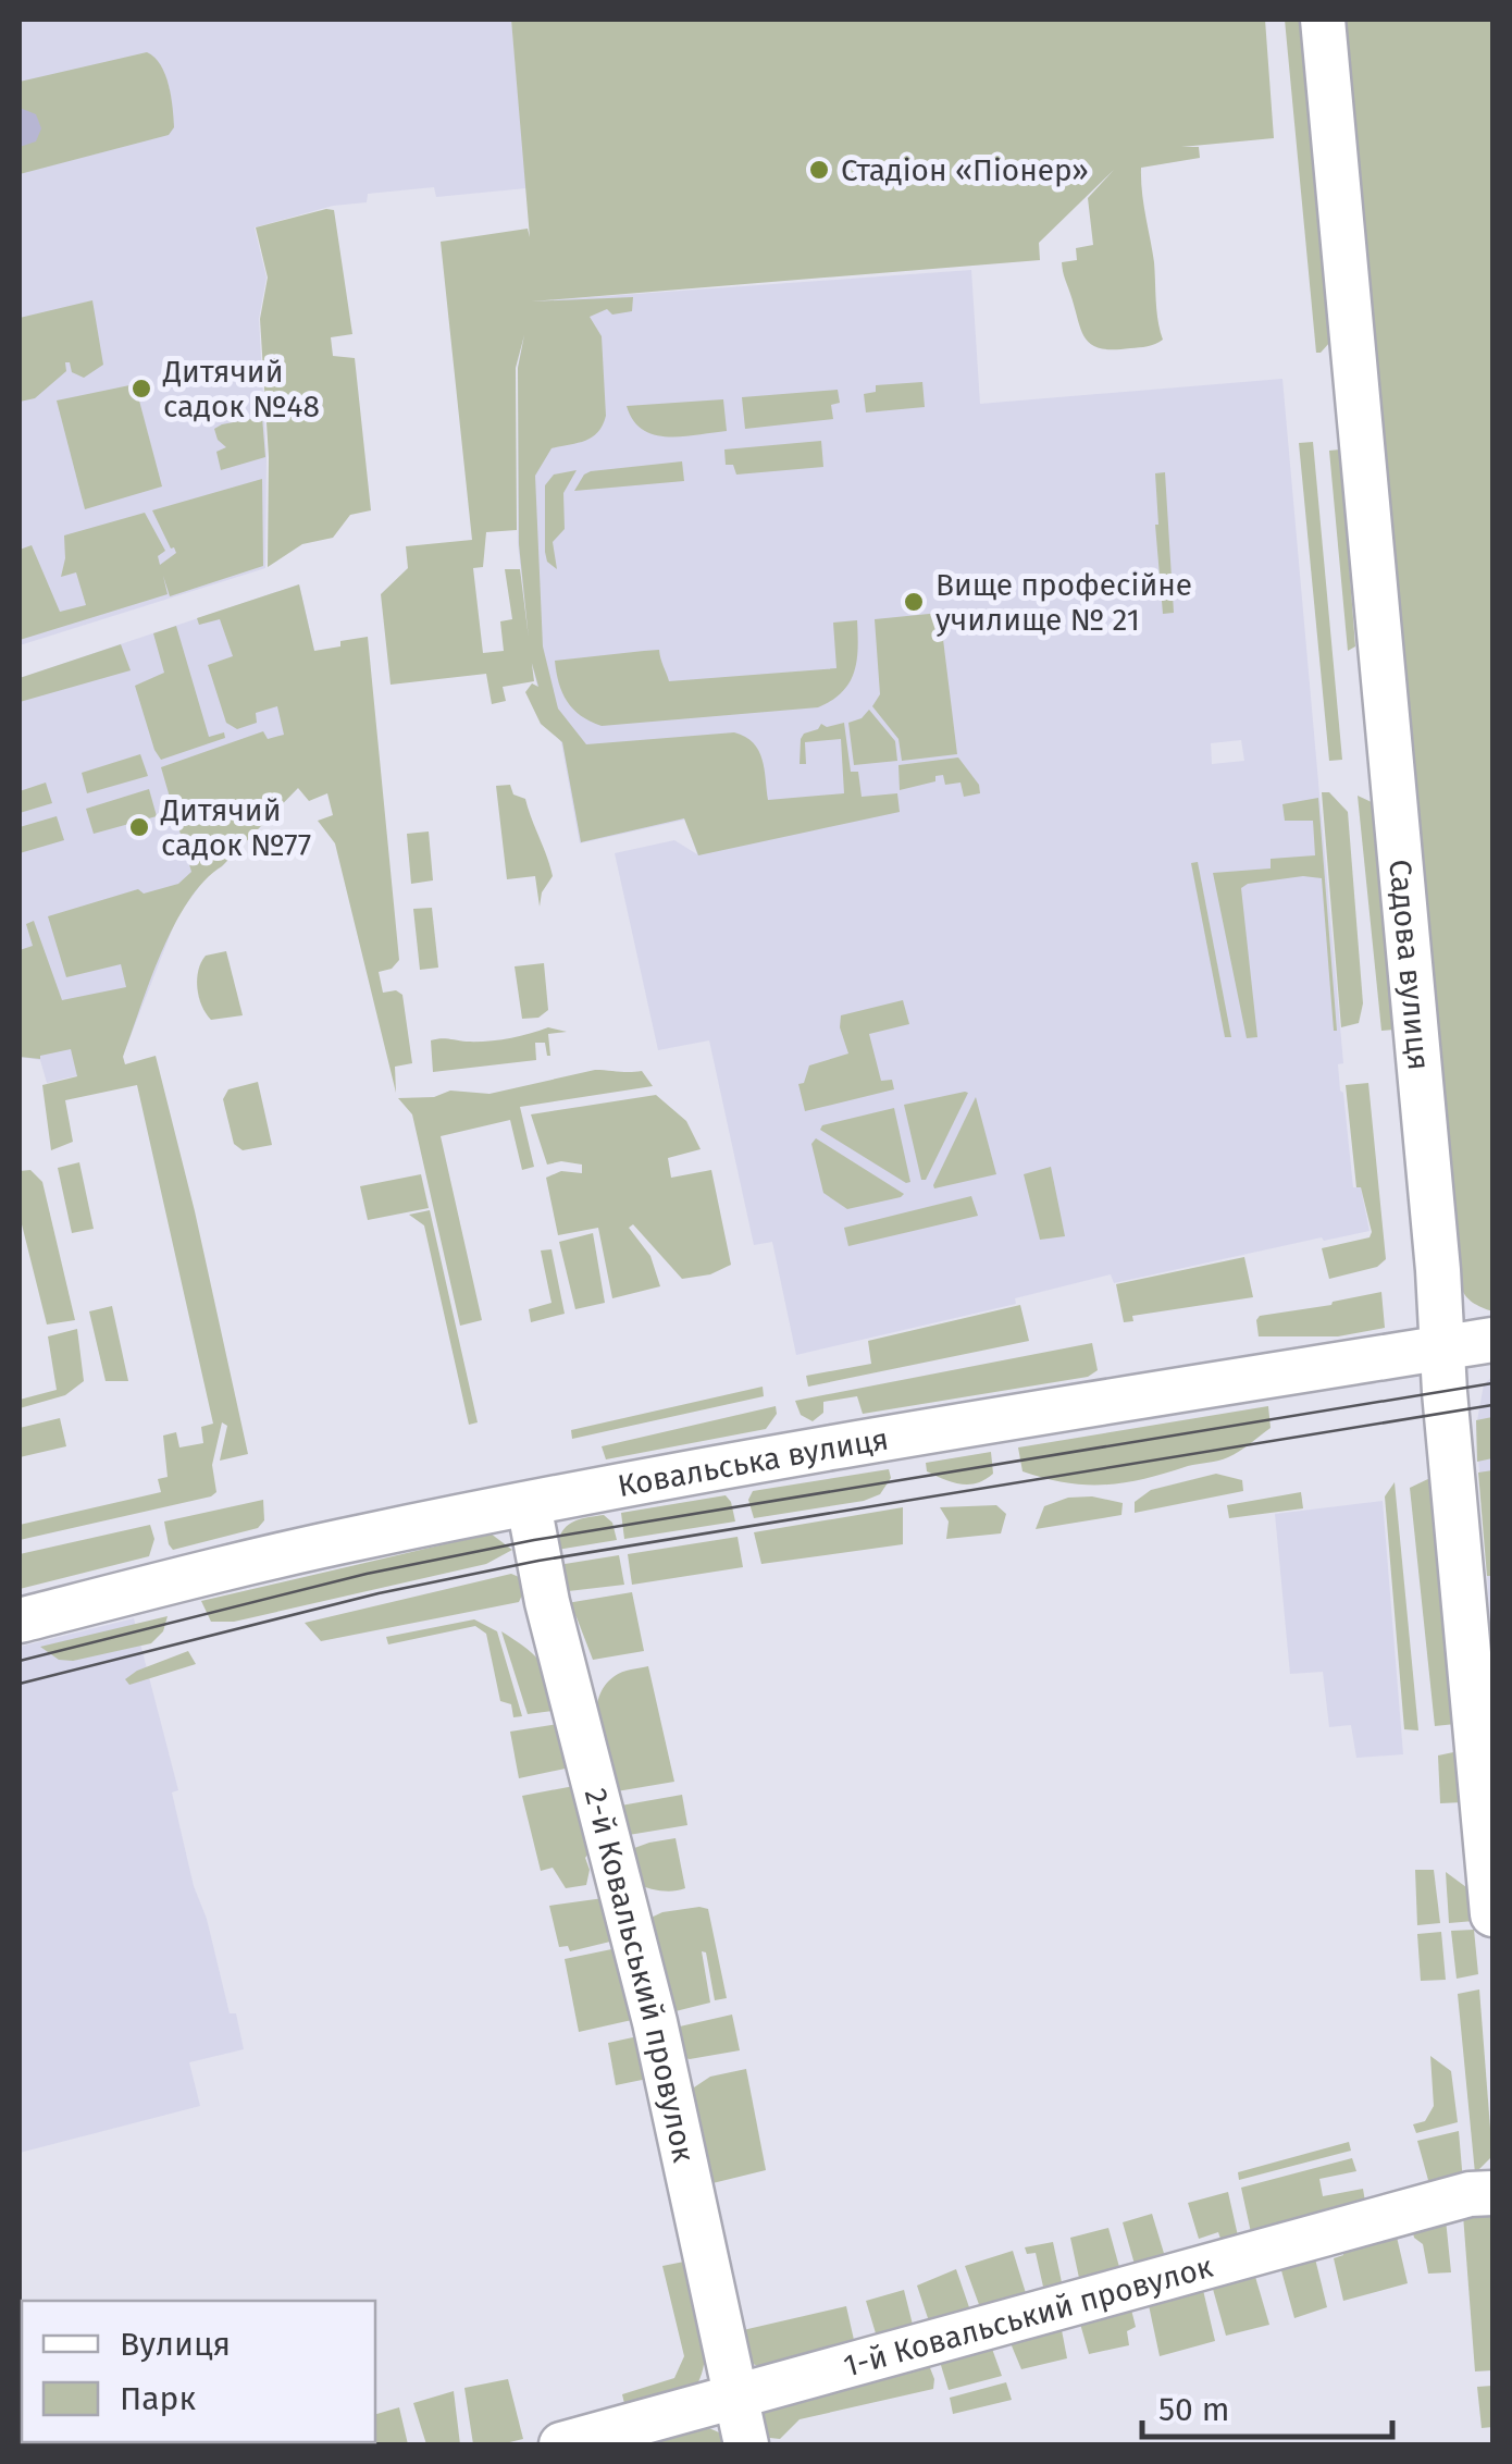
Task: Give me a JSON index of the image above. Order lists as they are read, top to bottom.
{
  "streets": {
    "street": [
      "Садова вулиця",
      "Ковальська вулиця",
      "2-й Ковальський провулок",
      "1-й Ковальський провулок"
    ]
  },
  "crossings": [
    ["Садова вулиця", "Ковальська вулиця"],
    ["Ковальська вулиця", "2-й Ковальський провулок"],
    ["2-й Ковальський провулок", "1-й Ковальський провулок"]
  ],
  "places": [
    "Стадіон «Піонер»",
    "Дитячий садок №48",
    "Вище професійне училище № 21",
    "Дитячий садок №77"
  ],
  "legend": ["Вулиця", "Парк"],
  "scale_bar": "50 m"
}
